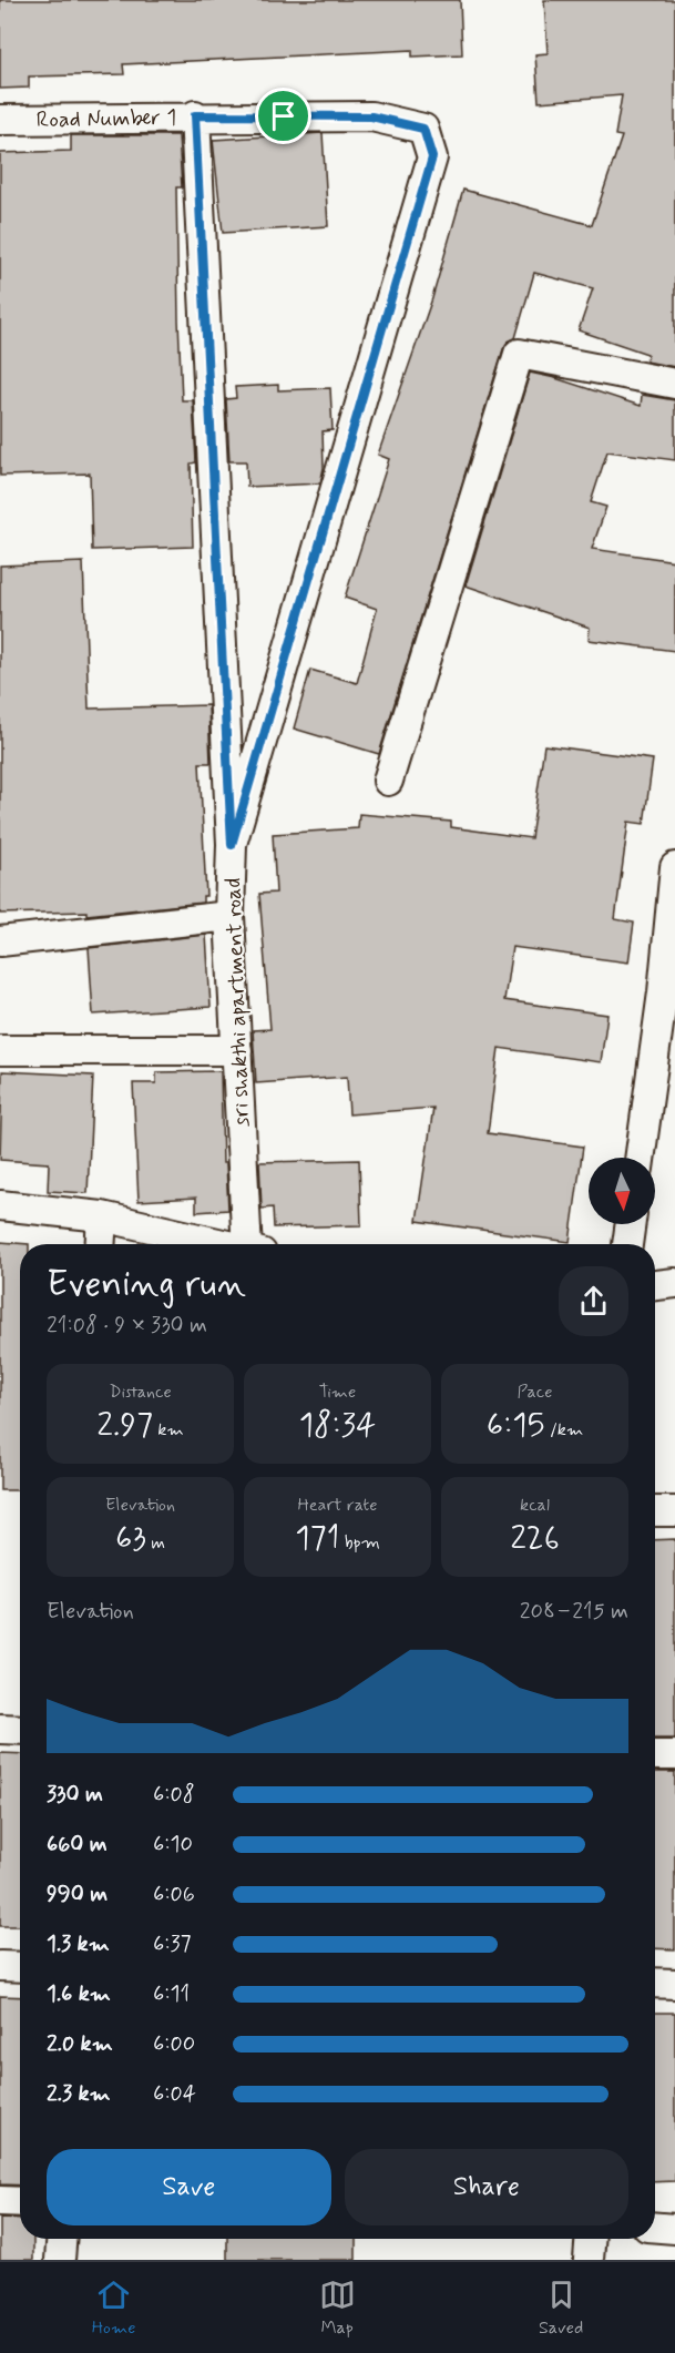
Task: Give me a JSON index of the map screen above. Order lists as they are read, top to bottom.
{
  "streets": {
    "street": ["Road Number 1", "sri shakthi apartment road"]
  },
  "crossings": [
    ["Road Number 1", "sri shakthi apartment road"]
  ],
  "north": "bottom",
  "page": {
    "heading": ["Evening run", "21:08 · 9 × 330 m"],
    "stats": [
      ["Distance", "2.97 km"],
      ["Time", "18:34"],
      ["Pace", "6:15 /km"],
      ["Elevation", "63 m"],
      ["Heart rate", "171 bpm"],
      ["kcal", "226"]
    ],
    "chart": ["Elevation", "208–215 m"],
    "list": [
      {
        "name": "330 m",
        "note": "6:08"
      },
      {
        "name": "660 m",
        "note": "6:10"
      },
      {
        "name": "990 m",
        "note": "6:06"
      },
      {
        "name": "1.3 km",
        "note": "6:37"
      },
      {
        "name": "1.6 km",
        "note": "6:11"
      },
      {
        "name": "2.0 km",
        "note": "6:00"
      },
      {
        "name": "2.3 km",
        "note": "6:04"
      }
    ],
    "buttons": ["Save", "Share"],
    "tabs": ["Home", "Map", "Saved"]
  }
}
